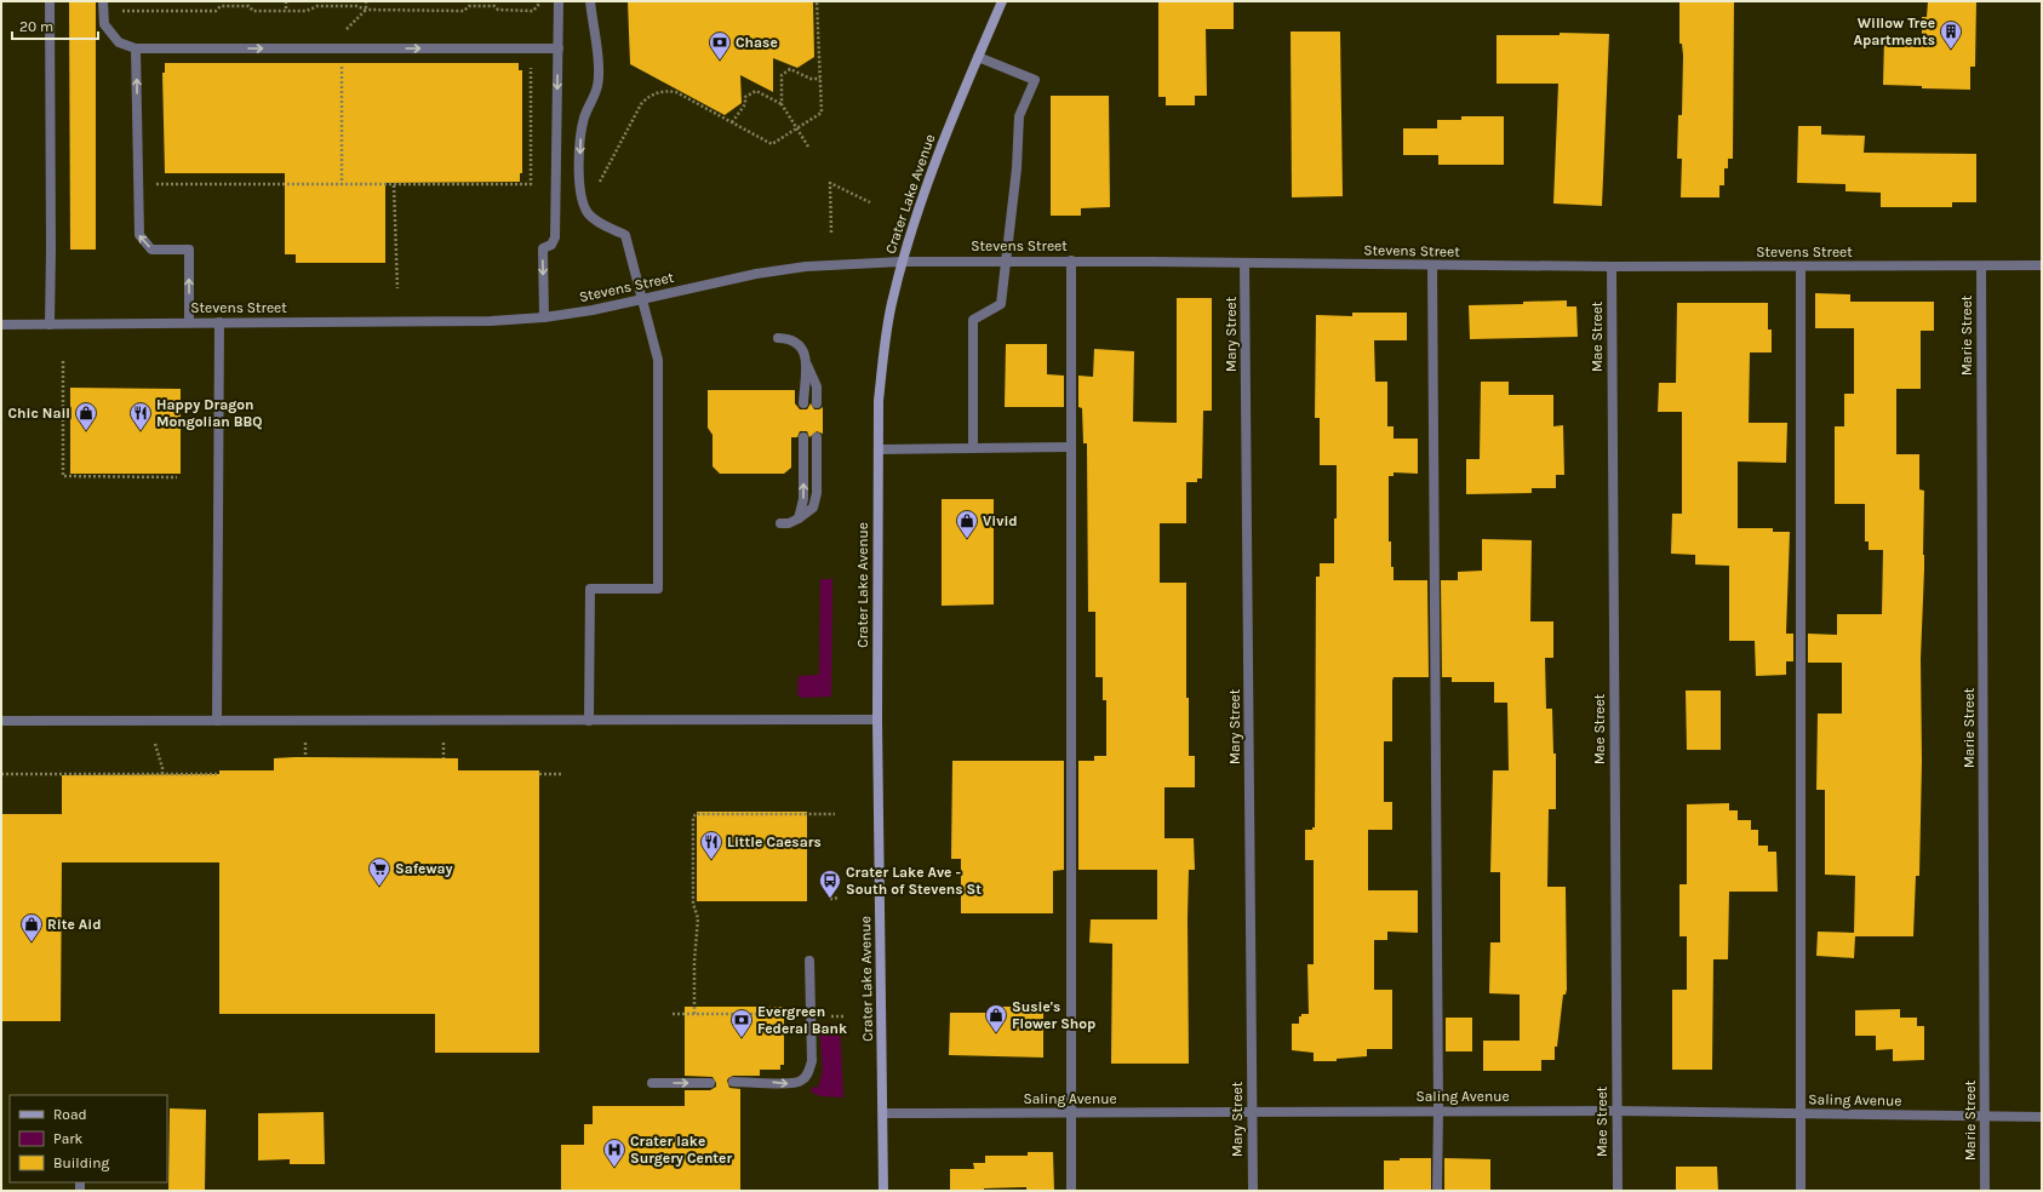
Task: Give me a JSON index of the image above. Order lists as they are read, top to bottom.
{
  "streets": {
    "main road": ["Crater Lake Avenue"],
    "street": [
      "Stevens Street",
      "Mary Street",
      "Marie Street",
      "Mae Street",
      "Saling Avenue"
    ]
  },
  "crossings": [
    ["Crater Lake Avenue", "Stevens Street"],
    ["Crater Lake Avenue", "Saling Avenue"],
    ["Stevens Street", "Mary Street"],
    ["Stevens Street", "Marie Street"],
    ["Stevens Street", "Mae Street"],
    ["Mary Street", "Saling Avenue"],
    ["Marie Street", "Saling Avenue"],
    ["Mae Street", "Saling Avenue"]
  ],
  "places": {
    "building": ["Willow Tree Apartments"],
    "bank": ["Chase", "Evergreen Federal Bank"],
    "shop": [
      "Chic Nail",
      "Vivid",
      "Rite Aid",
      "Susie's Flower Shop"
    ],
    "restaurant": ["Happy Dragon Mongolian BBQ", "Little Caesars"],
    "supermarket": ["Safeway"],
    "bus stop": ["Crater Lake Ave - South of Stevens St"],
    "hospital": ["Crater lake Surgery Center"]
  },
  "legend": ["Road", "Park", "Building"],
  "scale_bar": "20 m"
}
